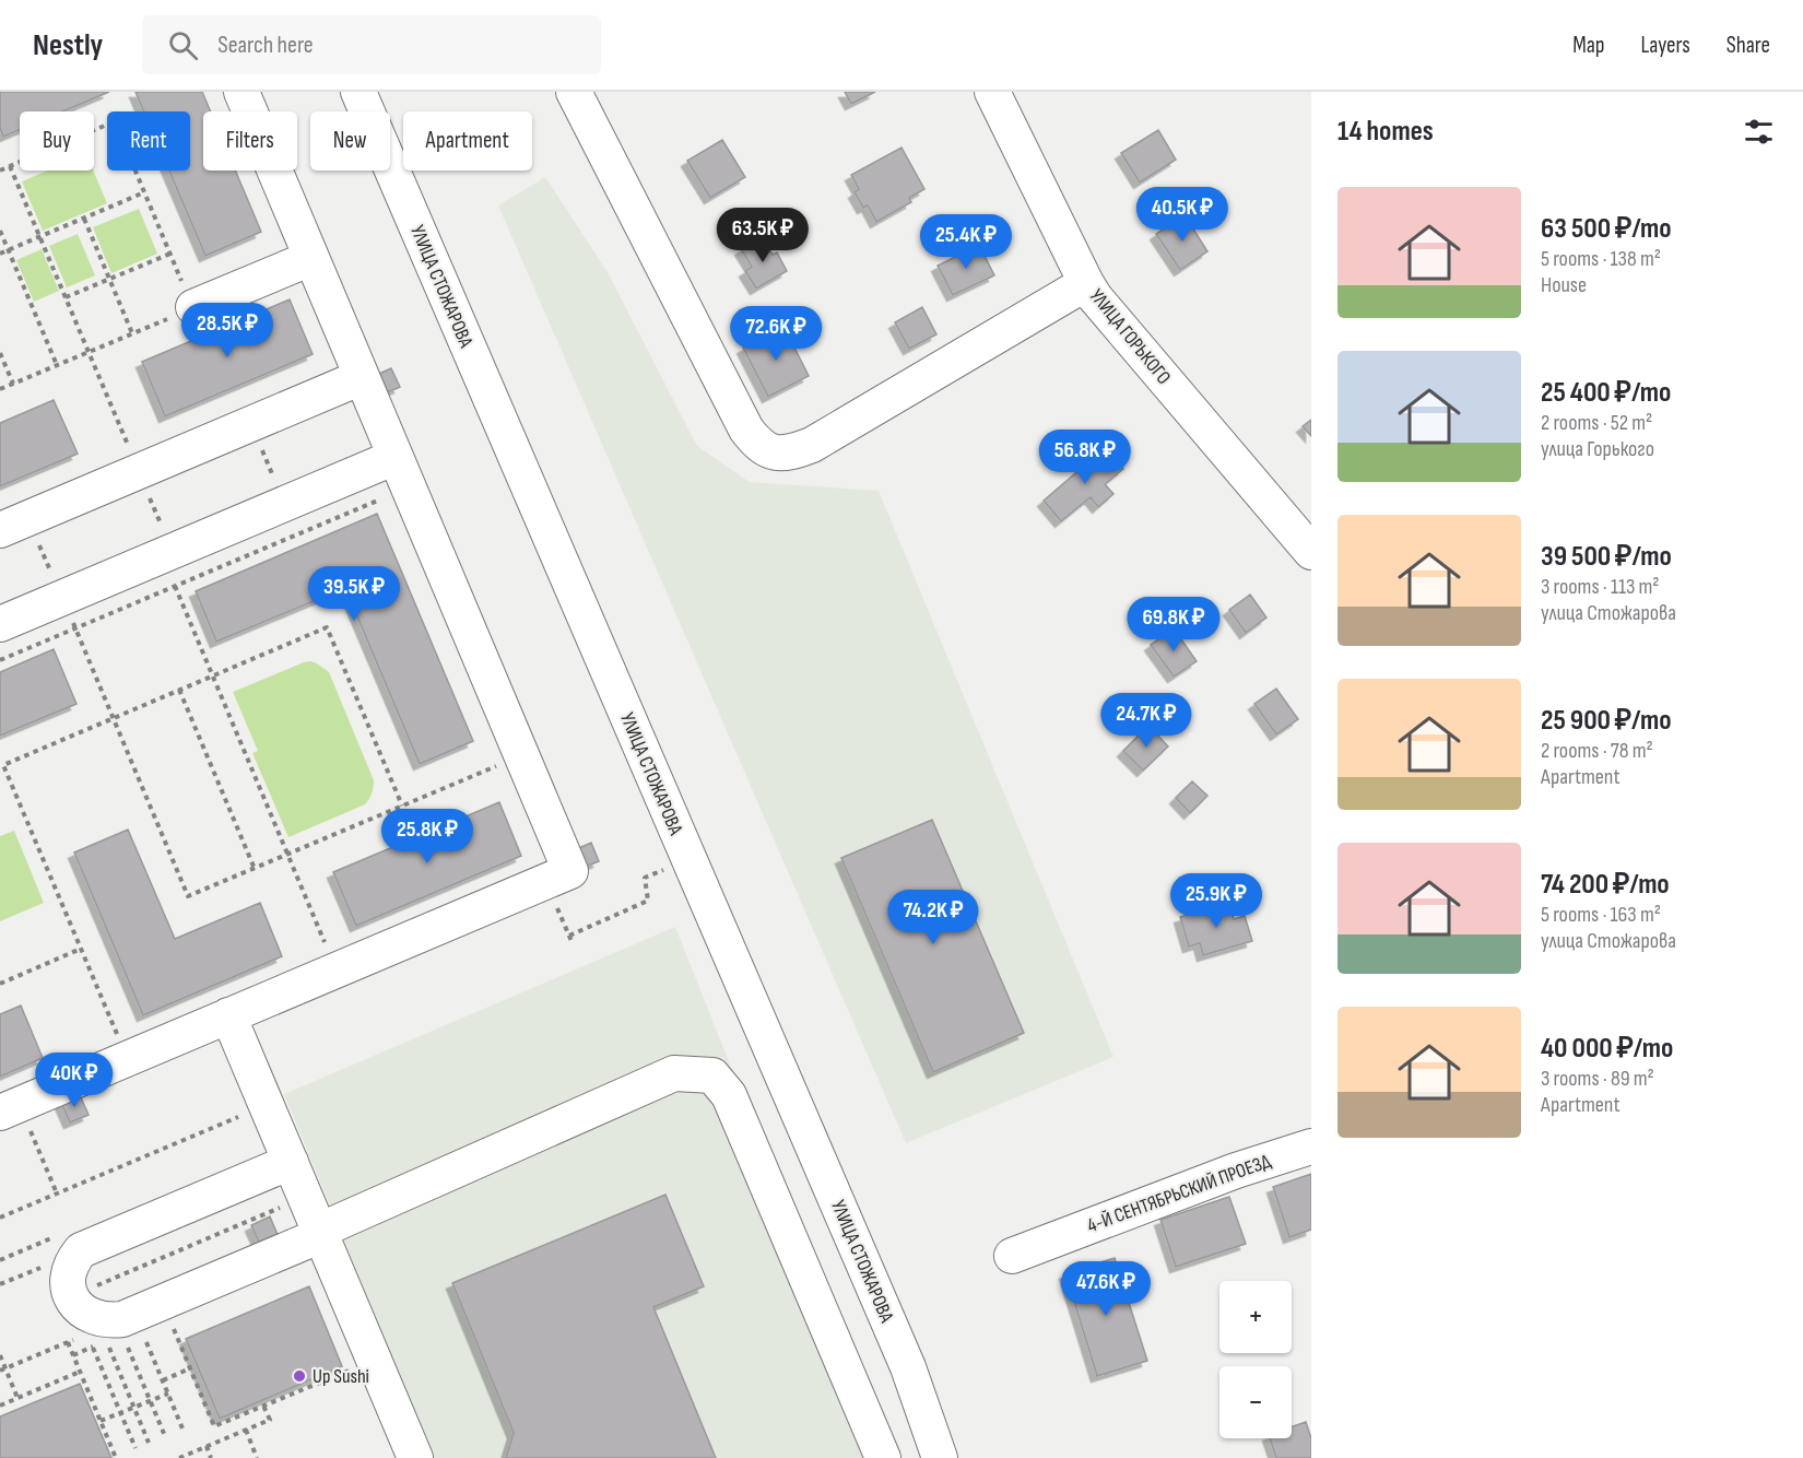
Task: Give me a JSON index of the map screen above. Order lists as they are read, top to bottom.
{
  "streets": {
    "street": ["УЛИЦА СТОЖАРОВА", "УЛИЦА ГОРЬКОГО", "4-Й СЕНТЯБРЬСКИЙ ПРОЕЗД"]
  },
  "places": ["Up Sushi"],
  "page": {
    "header": "Nestly",
    "search": "Search here",
    "nav": ["Map", "Layers", "Share"],
    "heading": "14 homes",
    "chip": [
      "Buy",
      "Rent",
      "Filters",
      "New",
      "Apartment"
    ],
    "list": [
      {
        "name": "63 500 ₽/mo",
        "note": "5 rooms · 138 m² · House"
      },
      {
        "name": "25 400 ₽/mo",
        "note": "2 rooms · 52 m² · улица Горького"
      },
      {
        "name": "39 500 ₽/mo",
        "note": "3 rooms · 113 m² · улица Стожарова"
      },
      {
        "name": "25 900 ₽/mo",
        "note": "2 rooms · 78 m² · Apartment"
      },
      {
        "name": "74 200 ₽/mo",
        "note": "5 rooms · 163 m² · улица Стожарова"
      },
      {
        "name": "40 000 ₽/mo",
        "note": "3 rooms · 89 m² · Apartment"
      }
    ],
    "price": [
      "40.5K ₽",
      "63.5K ₽",
      "25.4K ₽",
      "28.5K ₽",
      "72.6K ₽",
      "56.8K ₽",
      "39.5K ₽",
      "69.8K ₽",
      "24.7K ₽",
      "25.8K ₽",
      "25.9K ₽",
      "74.2K ₽",
      "40K ₽",
      "47.6K ₽"
    ],
    "map_buttons": ["+", "−"]
  }
}
